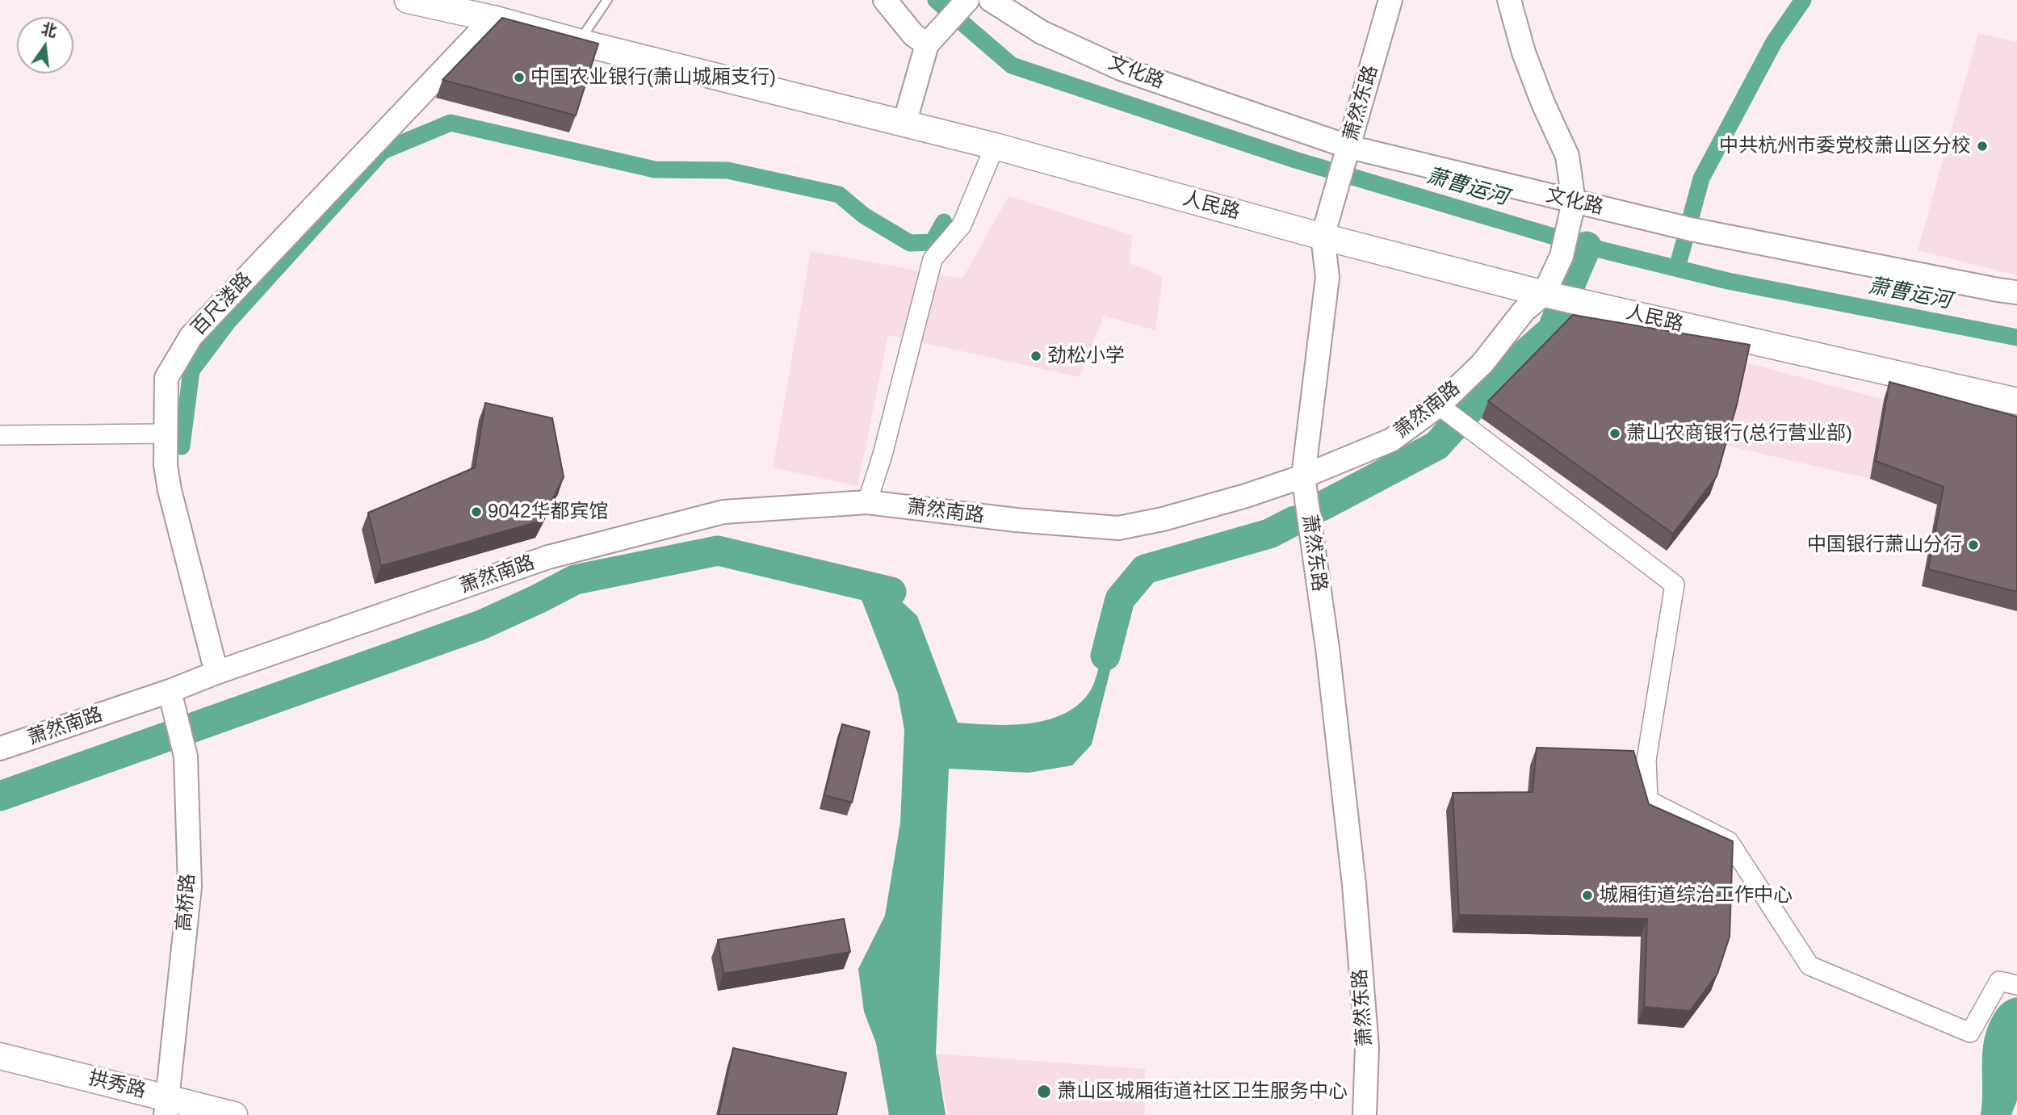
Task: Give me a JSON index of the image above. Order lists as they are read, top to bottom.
{
  "streets": {
    "main road": ["人民路", "拱秀路"],
    "street": [
      "文化路",
      "萧然东路",
      "百尺溇路",
      "萧然南路",
      "高桥路"
    ]
  },
  "crossings": [
    ["文化路", "萧然东路"],
    ["文化路", "萧然南路"],
    ["萧然东路", "人民路"],
    ["萧然东路", "萧然南路"],
    ["人民路", "百尺溇路"],
    ["人民路", "萧然南路"],
    ["百尺溇路", "萧然南路"],
    ["萧然南路", "高桥路"],
    ["高桥路", "拱秀路"]
  ],
  "water": ["萧曹运河"],
  "places": [
    "中国农业银行(萧山城厢支行)",
    "中共杭州市委党校萧山区分校",
    "劲松小学",
    "萧山农商银行(总行营业部)",
    "9042华都宾馆",
    "中国银行萧山分行",
    "城厢街道综治工作中心",
    "萧山区城厢街道社区卫生服务中心"
  ],
  "north": "top"
}
